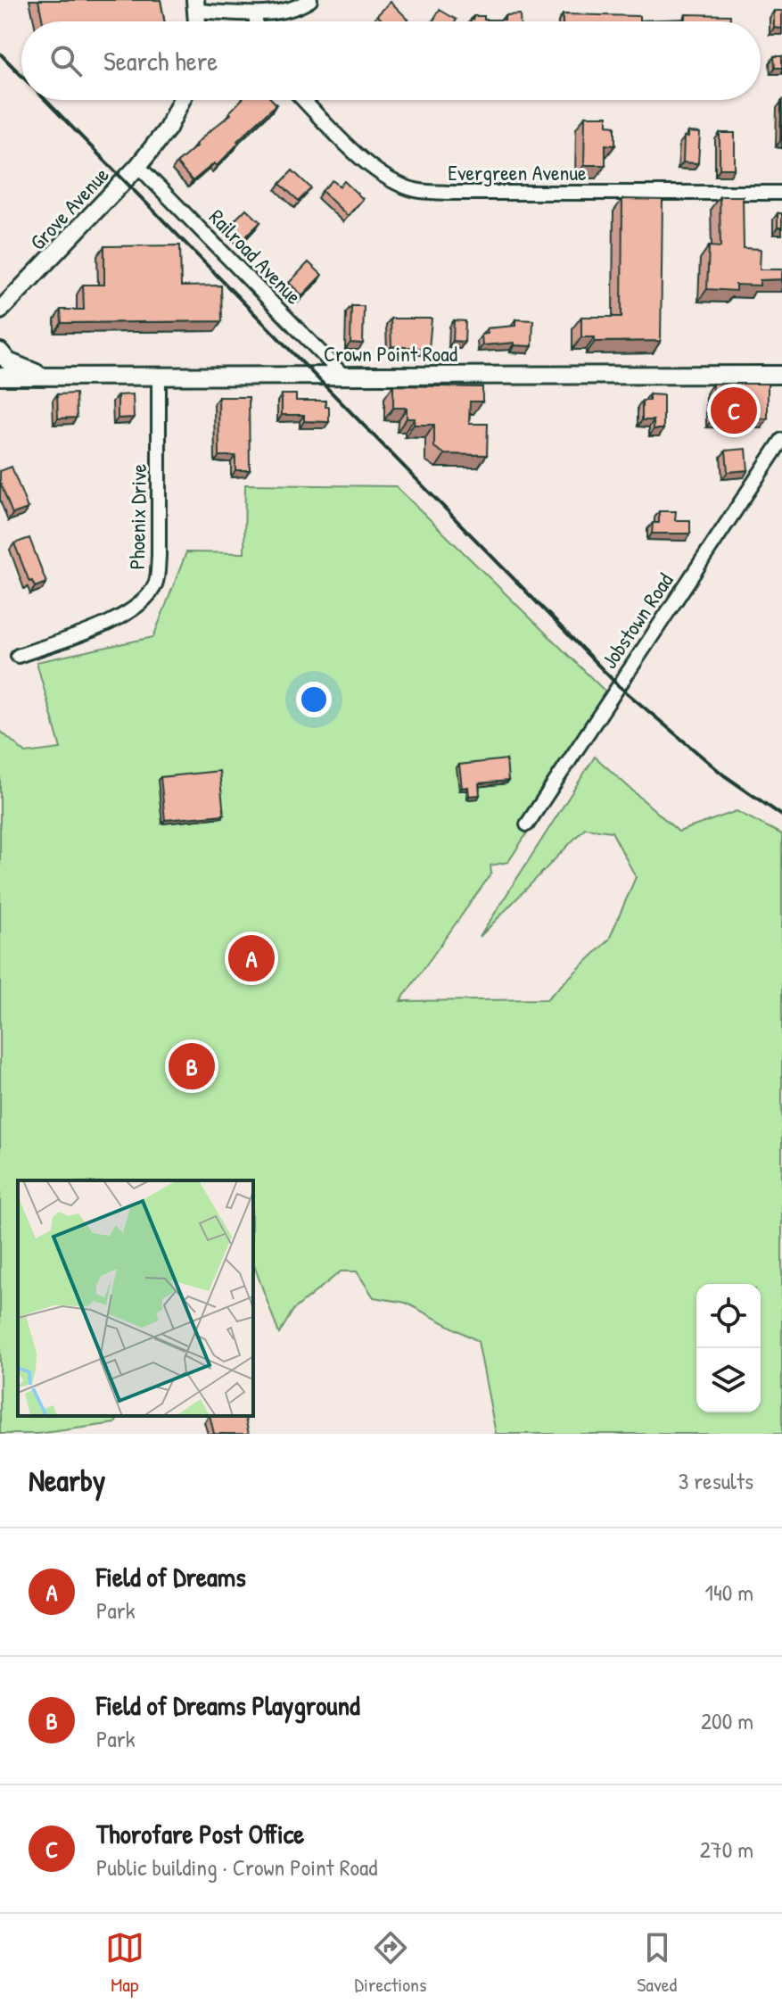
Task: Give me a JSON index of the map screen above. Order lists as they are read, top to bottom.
{
  "streets": {
    "main road": ["Grove Avenue", "Crown Point Road"],
    "street": [
      "Evergreen Avenue",
      "Railroad Avenue",
      "Phoenix Drive",
      "Jobstown Road"
    ]
  },
  "crossings": [
    ["Grove Avenue", "Railroad Avenue"],
    ["Railroad Avenue", "Crown Point Road"],
    ["Crown Point Road", "Phoenix Drive"]
  ],
  "page": {
    "search": "Search here",
    "pins": ["C", "A", "B"],
    "heading": ["Nearby", "3 results"],
    "list": [
      {
        "mark": "A",
        "name": "Field of Dreams",
        "note": "Park",
        "value": "140 m"
      },
      {
        "mark": "B",
        "name": "Field of Dreams Playground",
        "note": "Park",
        "value": "200 m"
      },
      {
        "mark": "C",
        "name": "Thorofare Post Office",
        "note": "Public building · Crown Point Road",
        "value": "270 m"
      }
    ],
    "nav": ["Map", "Directions", "Saved"]
  }
}
